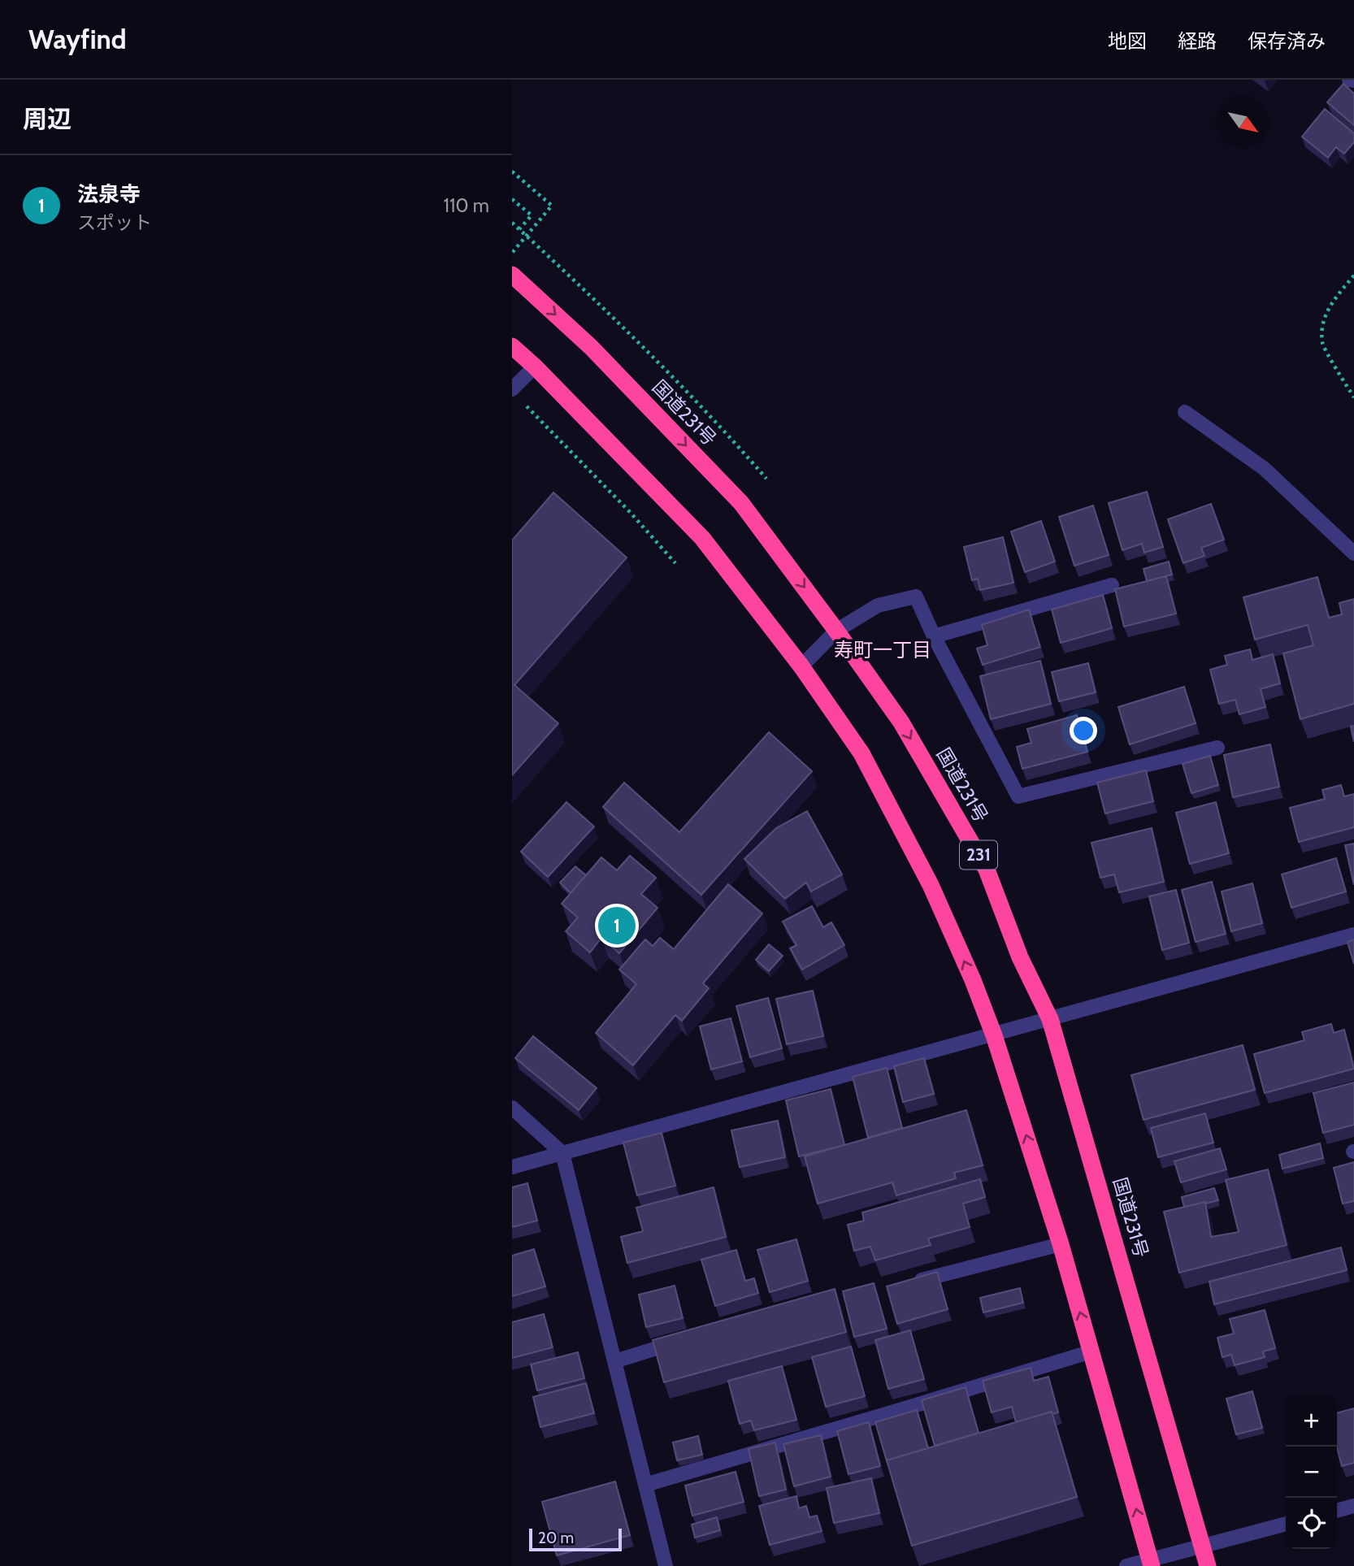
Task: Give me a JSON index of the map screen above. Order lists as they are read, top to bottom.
{
  "streets": {
    "highway": ["国道231号", "231"]
  },
  "districts": ["寿町一丁目"],
  "scale_bar": "20 m",
  "north": "bottom right",
  "page": {
    "header": "Wayfind",
    "nav": ["地図", "経路", "保存済み"],
    "heading": "周辺",
    "list": [
      {
        "mark": "1",
        "name": "法泉寺",
        "note": "スポット",
        "value": "110 m"
      }
    ],
    "pins": "1",
    "map_buttons": ["+", "−"],
    "scale": "20 m"
  }
}
